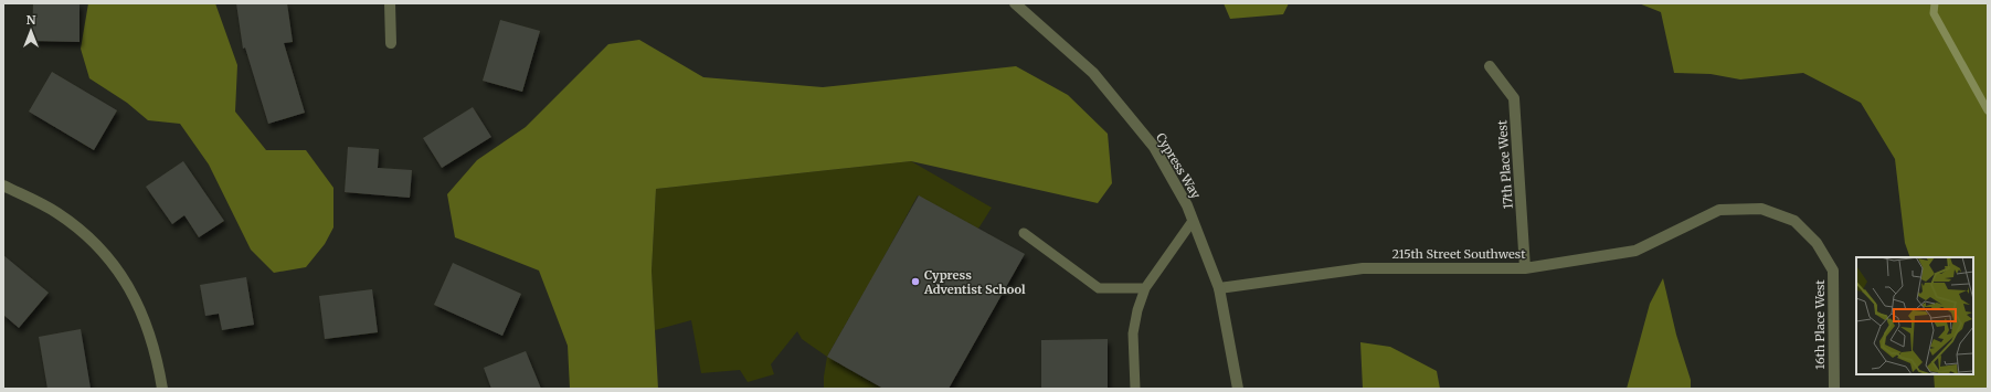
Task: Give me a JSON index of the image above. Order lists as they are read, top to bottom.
{
  "streets": {
    "street": [
      "17th Place West",
      "Cypress Way",
      "215th Street Southwest",
      "16th Place West"
    ]
  },
  "crossings": [
    ["17th Place West", "215th Street Southwest"],
    ["Cypress Way", "215th Street Southwest"],
    ["215th Street Southwest", "16th Place West"]
  ],
  "places": ["Cypress Adventist School"],
  "north": "top"
}
